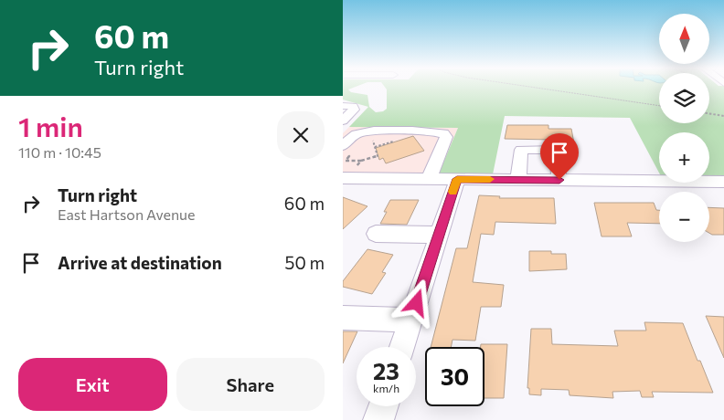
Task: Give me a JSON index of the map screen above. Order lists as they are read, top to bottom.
{
  "north": "top",
  "page": {
    "turn": ["60 m", "Turn right"],
    "map_buttons": ["+", "−"],
    "heading": ["1 min", "110 m · 10:45"],
    "list": [
      {
        "name": "Turn right",
        "note": "East Hartson Avenue",
        "value": "60 m"
      },
      {
        "name": "Arrive at destination",
        "value": "50 m"
      }
    ],
    "speed": "23 km/h",
    "limit": "30",
    "buttons": ["Exit", "Share"]
  }
}
